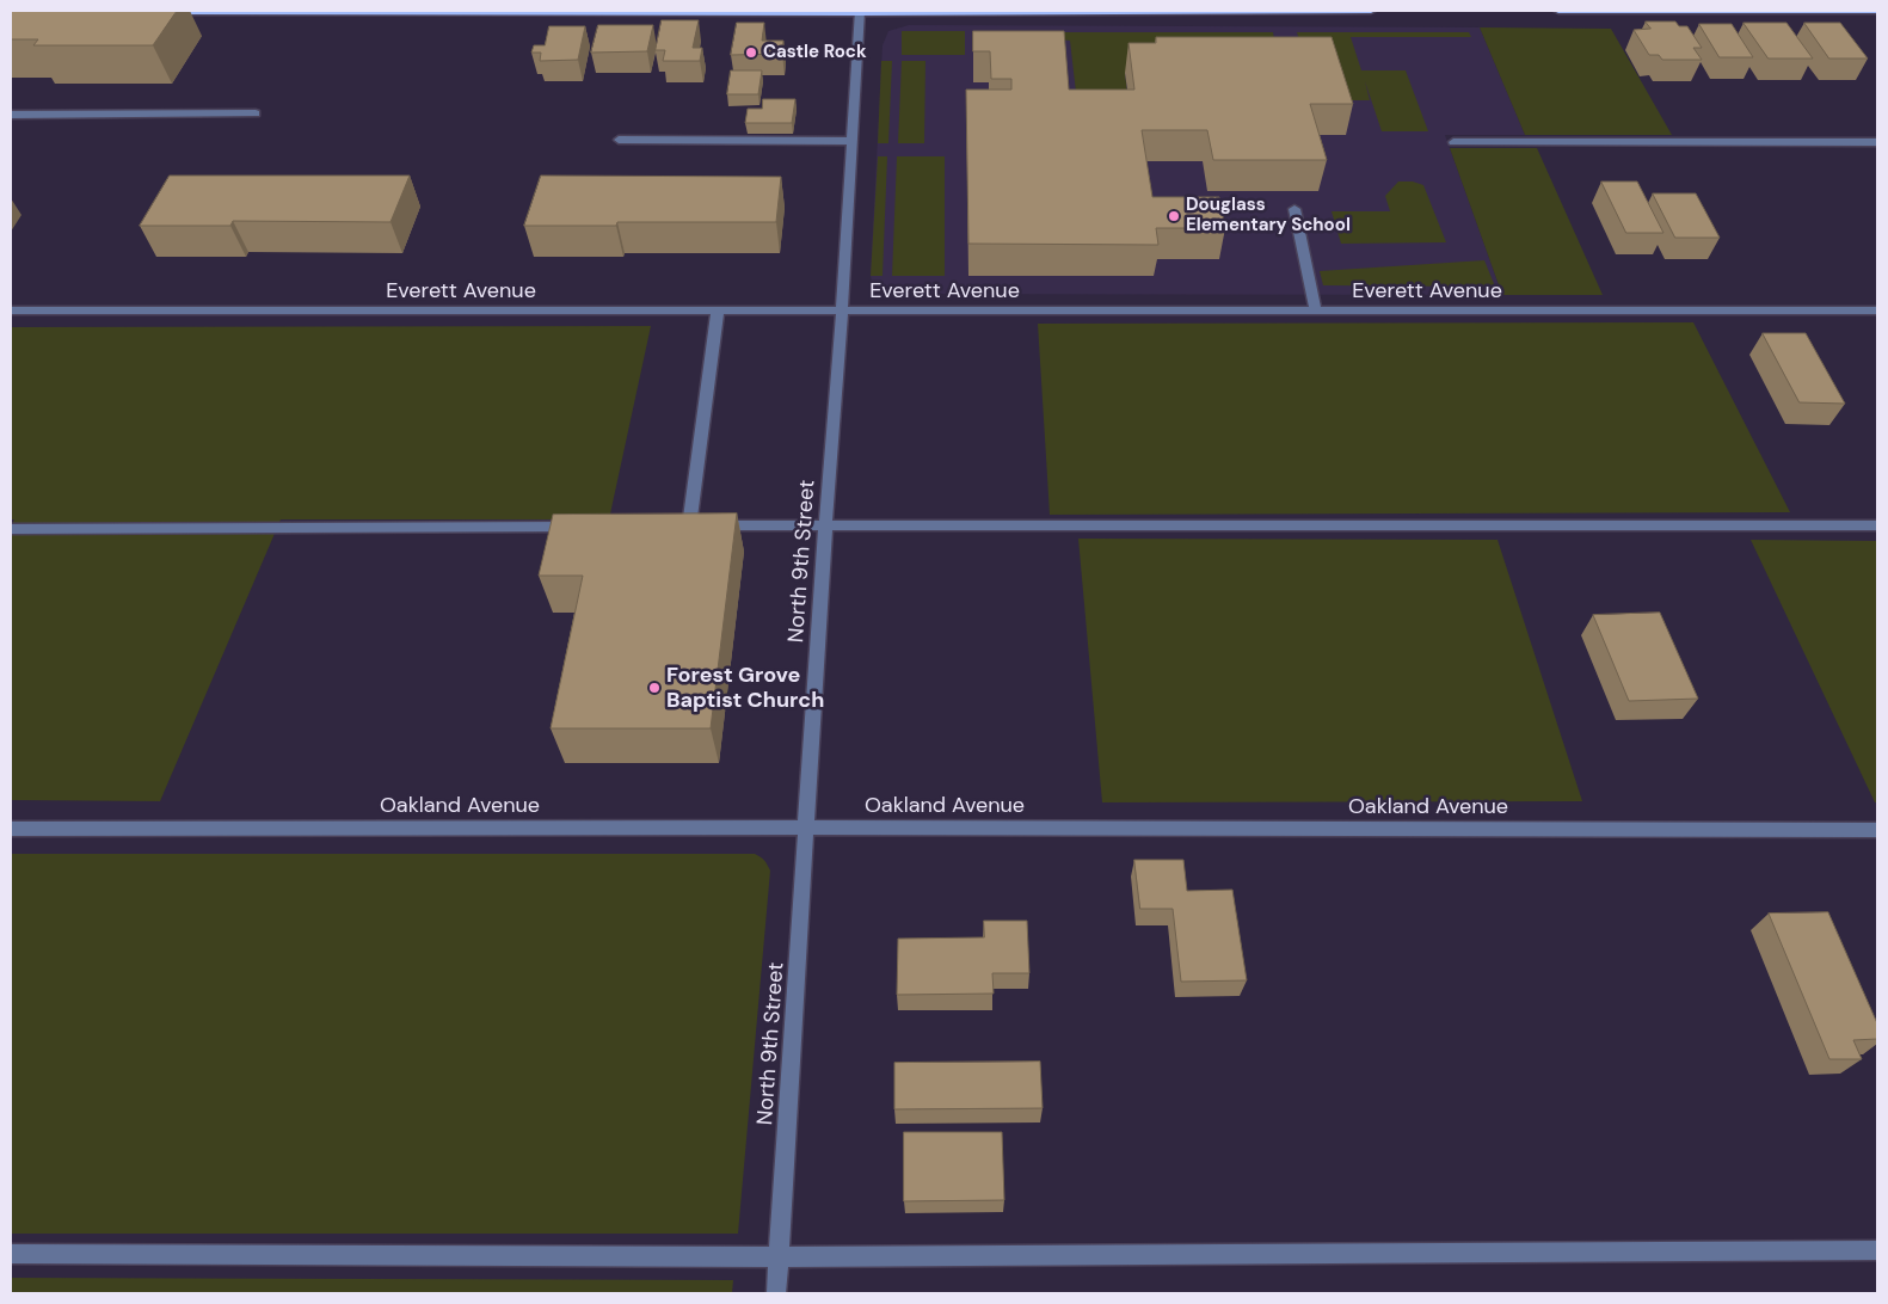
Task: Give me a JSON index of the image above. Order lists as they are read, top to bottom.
{
  "streets": {
    "street": ["Everett Avenue", "North 9th Street", "Oakland Avenue"]
  },
  "crossings": [
    ["Everett Avenue", "North 9th Street"],
    ["North 9th Street", "Oakland Avenue"]
  ],
  "places": ["Castle Rock", "Douglass Elementary School", "Forest Grove Baptist Church"]
}
